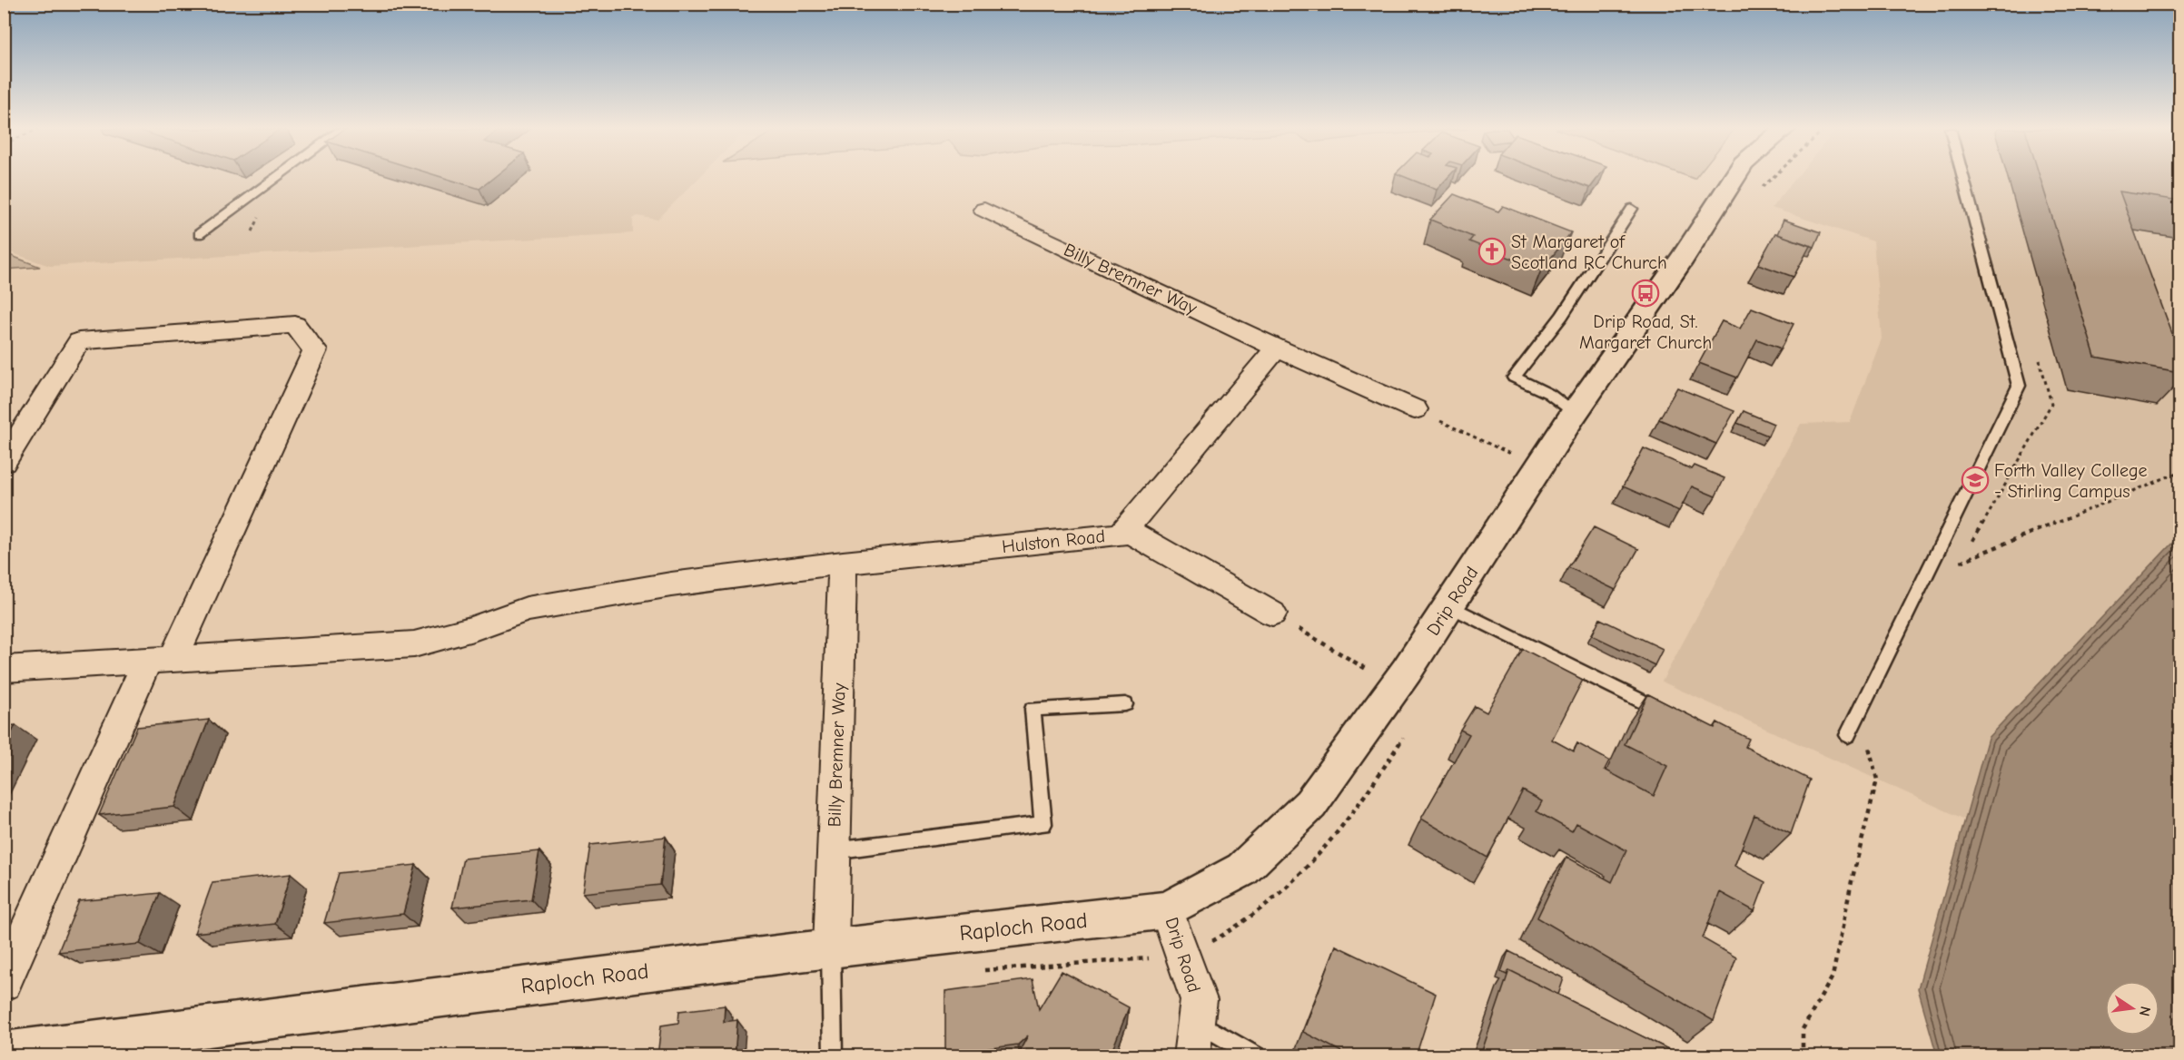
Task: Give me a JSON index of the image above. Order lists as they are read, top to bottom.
{
  "streets": {
    "street": [
      "Billy Bremner Way",
      "Hulston Road",
      "Drip Road",
      "Raploch Road"
    ]
  },
  "crossings": [
    ["Billy Bremner Way", "Hulston Road"],
    ["Billy Bremner Way", "Raploch Road"],
    ["Drip Road", "Raploch Road"]
  ],
  "places": {
    "church": ["St Margaret of Scotland RC Church"],
    "bus stop": ["Drip Road, St. Margaret Church"],
    "school or university": ["Forth Valley College - Stirling Campus"]
  },
  "north": "right"
}
